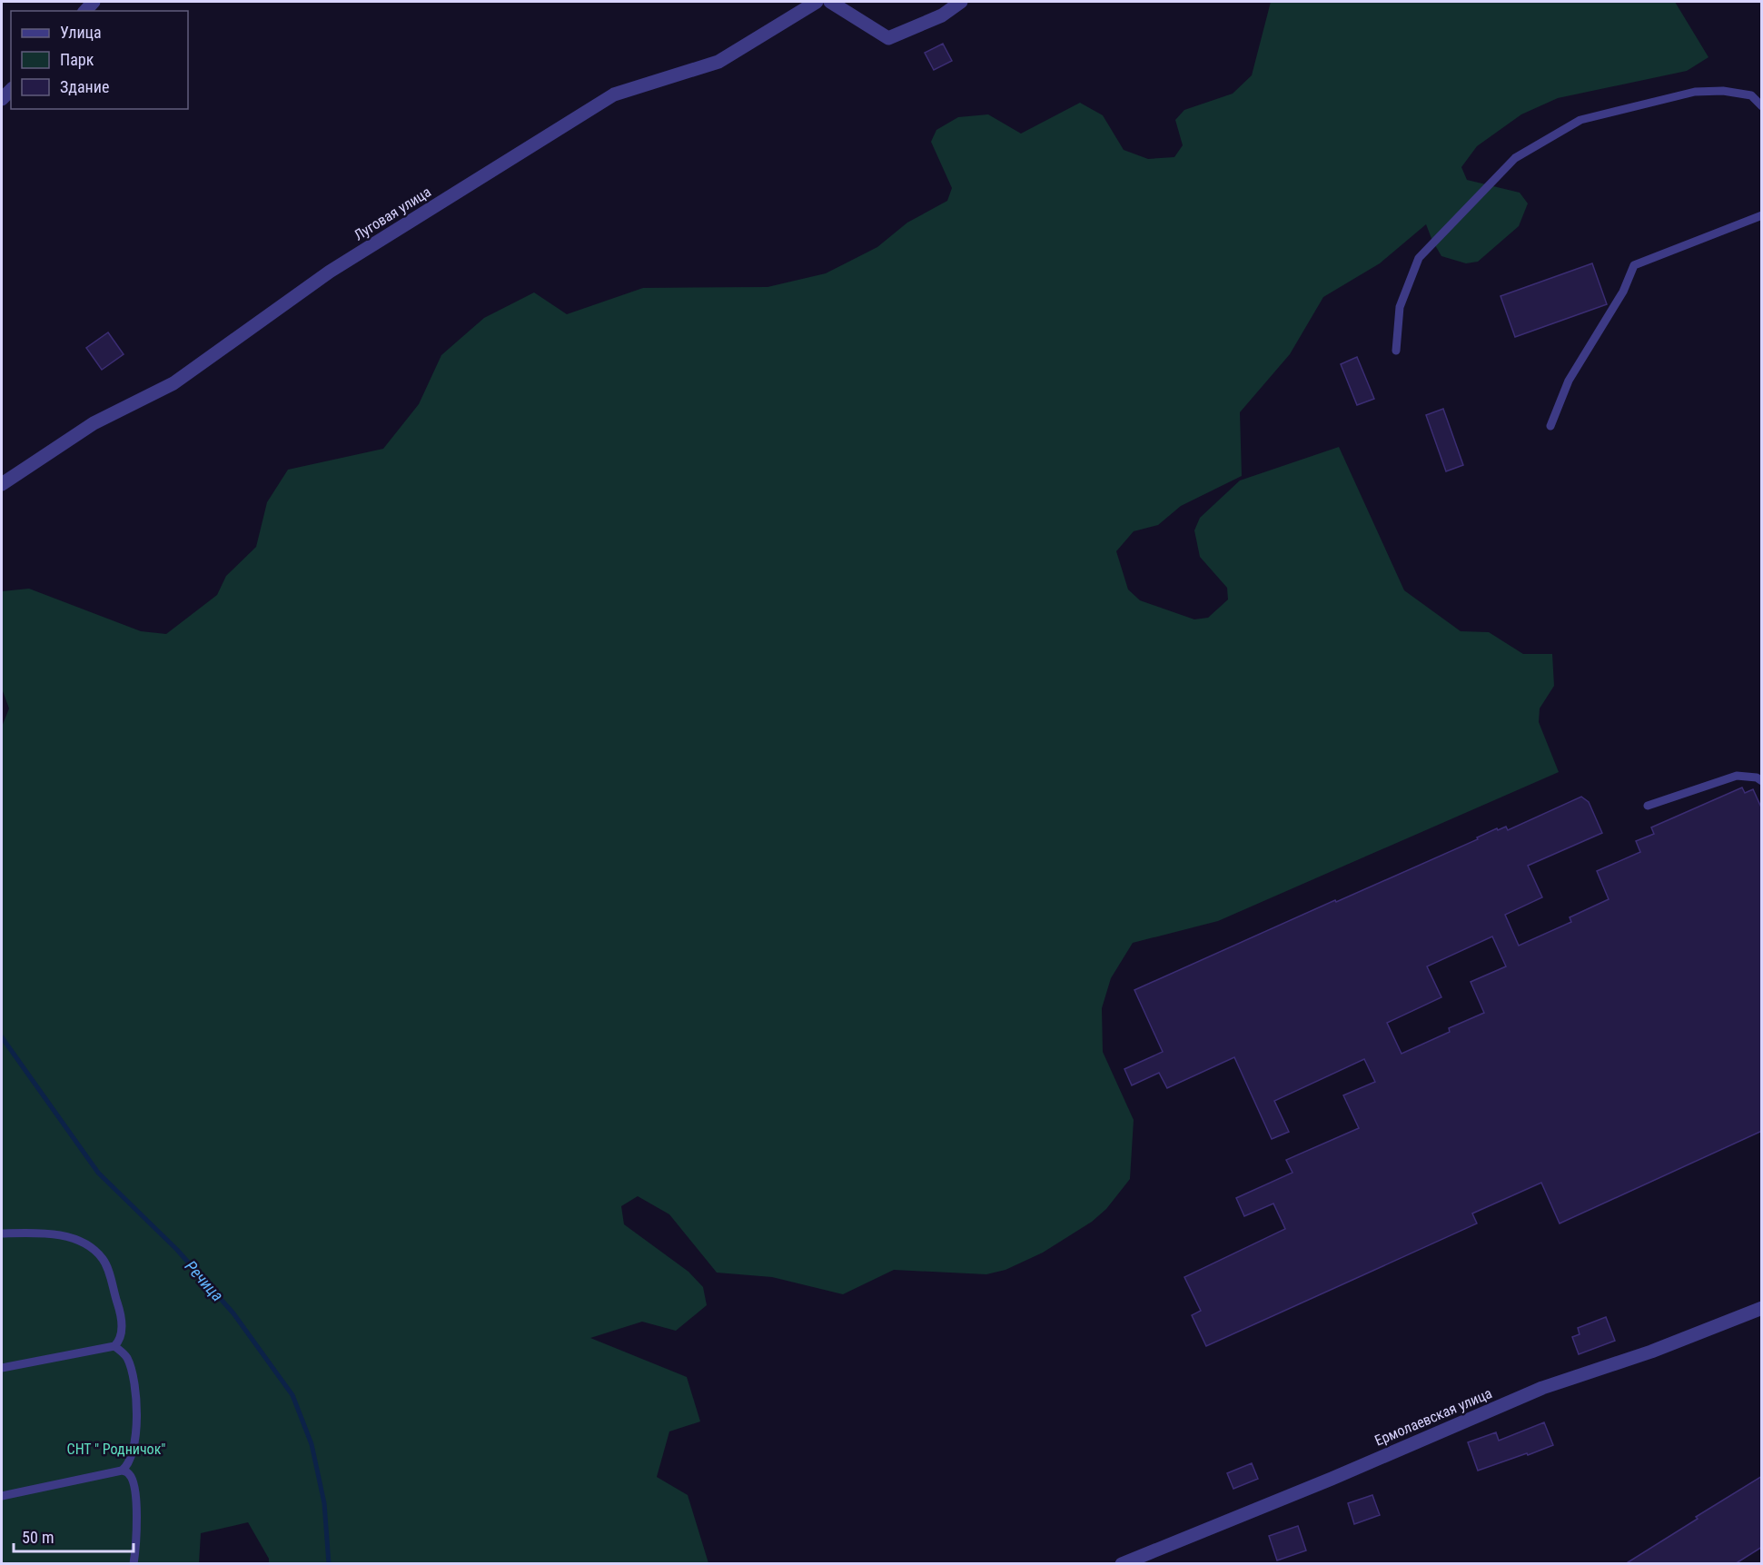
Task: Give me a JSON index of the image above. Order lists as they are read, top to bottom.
{
  "streets": {
    "street": ["Луговая улица", "Ермолаевская улица"]
  },
  "water": ["Речица"],
  "parks": ["СНТ \" Родничок\""],
  "legend": ["Улица", "Парк", "Здание"],
  "scale_bar": "50 m"
}
